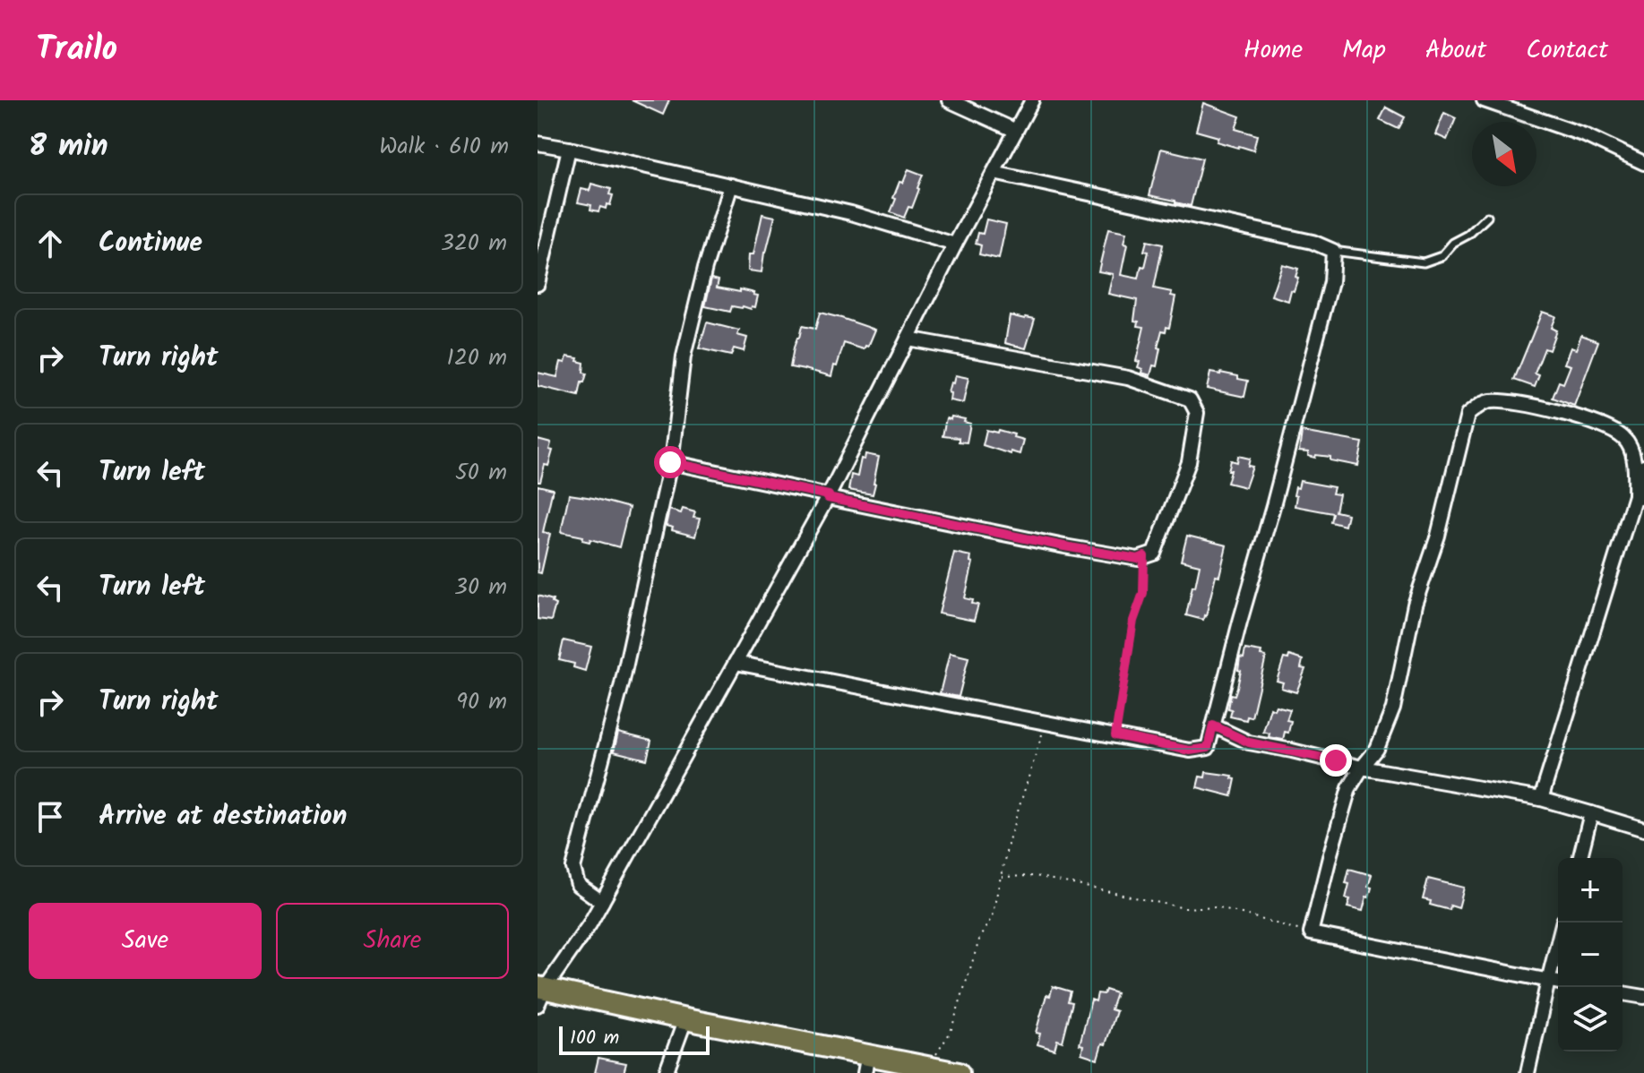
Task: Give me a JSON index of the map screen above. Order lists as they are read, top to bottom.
{
  "scale_bar": "100 m",
  "north": "bottom right",
  "page": {
    "header": "Trailo",
    "nav": [
      "Home",
      "Map",
      "About",
      "Contact"
    ],
    "heading": ["8 min", "Walk · 610 m"],
    "list": [
      ["Continue", "320 m"],
      ["Turn right", "120 m"],
      ["Turn left", "50 m"],
      ["Turn left", "30 m"],
      ["Turn right", "90 m"],
      "Arrive at destination"
    ],
    "map_buttons": ["+", "−"],
    "buttons": ["Save", "Share"],
    "scale": "100 m"
  }
}
